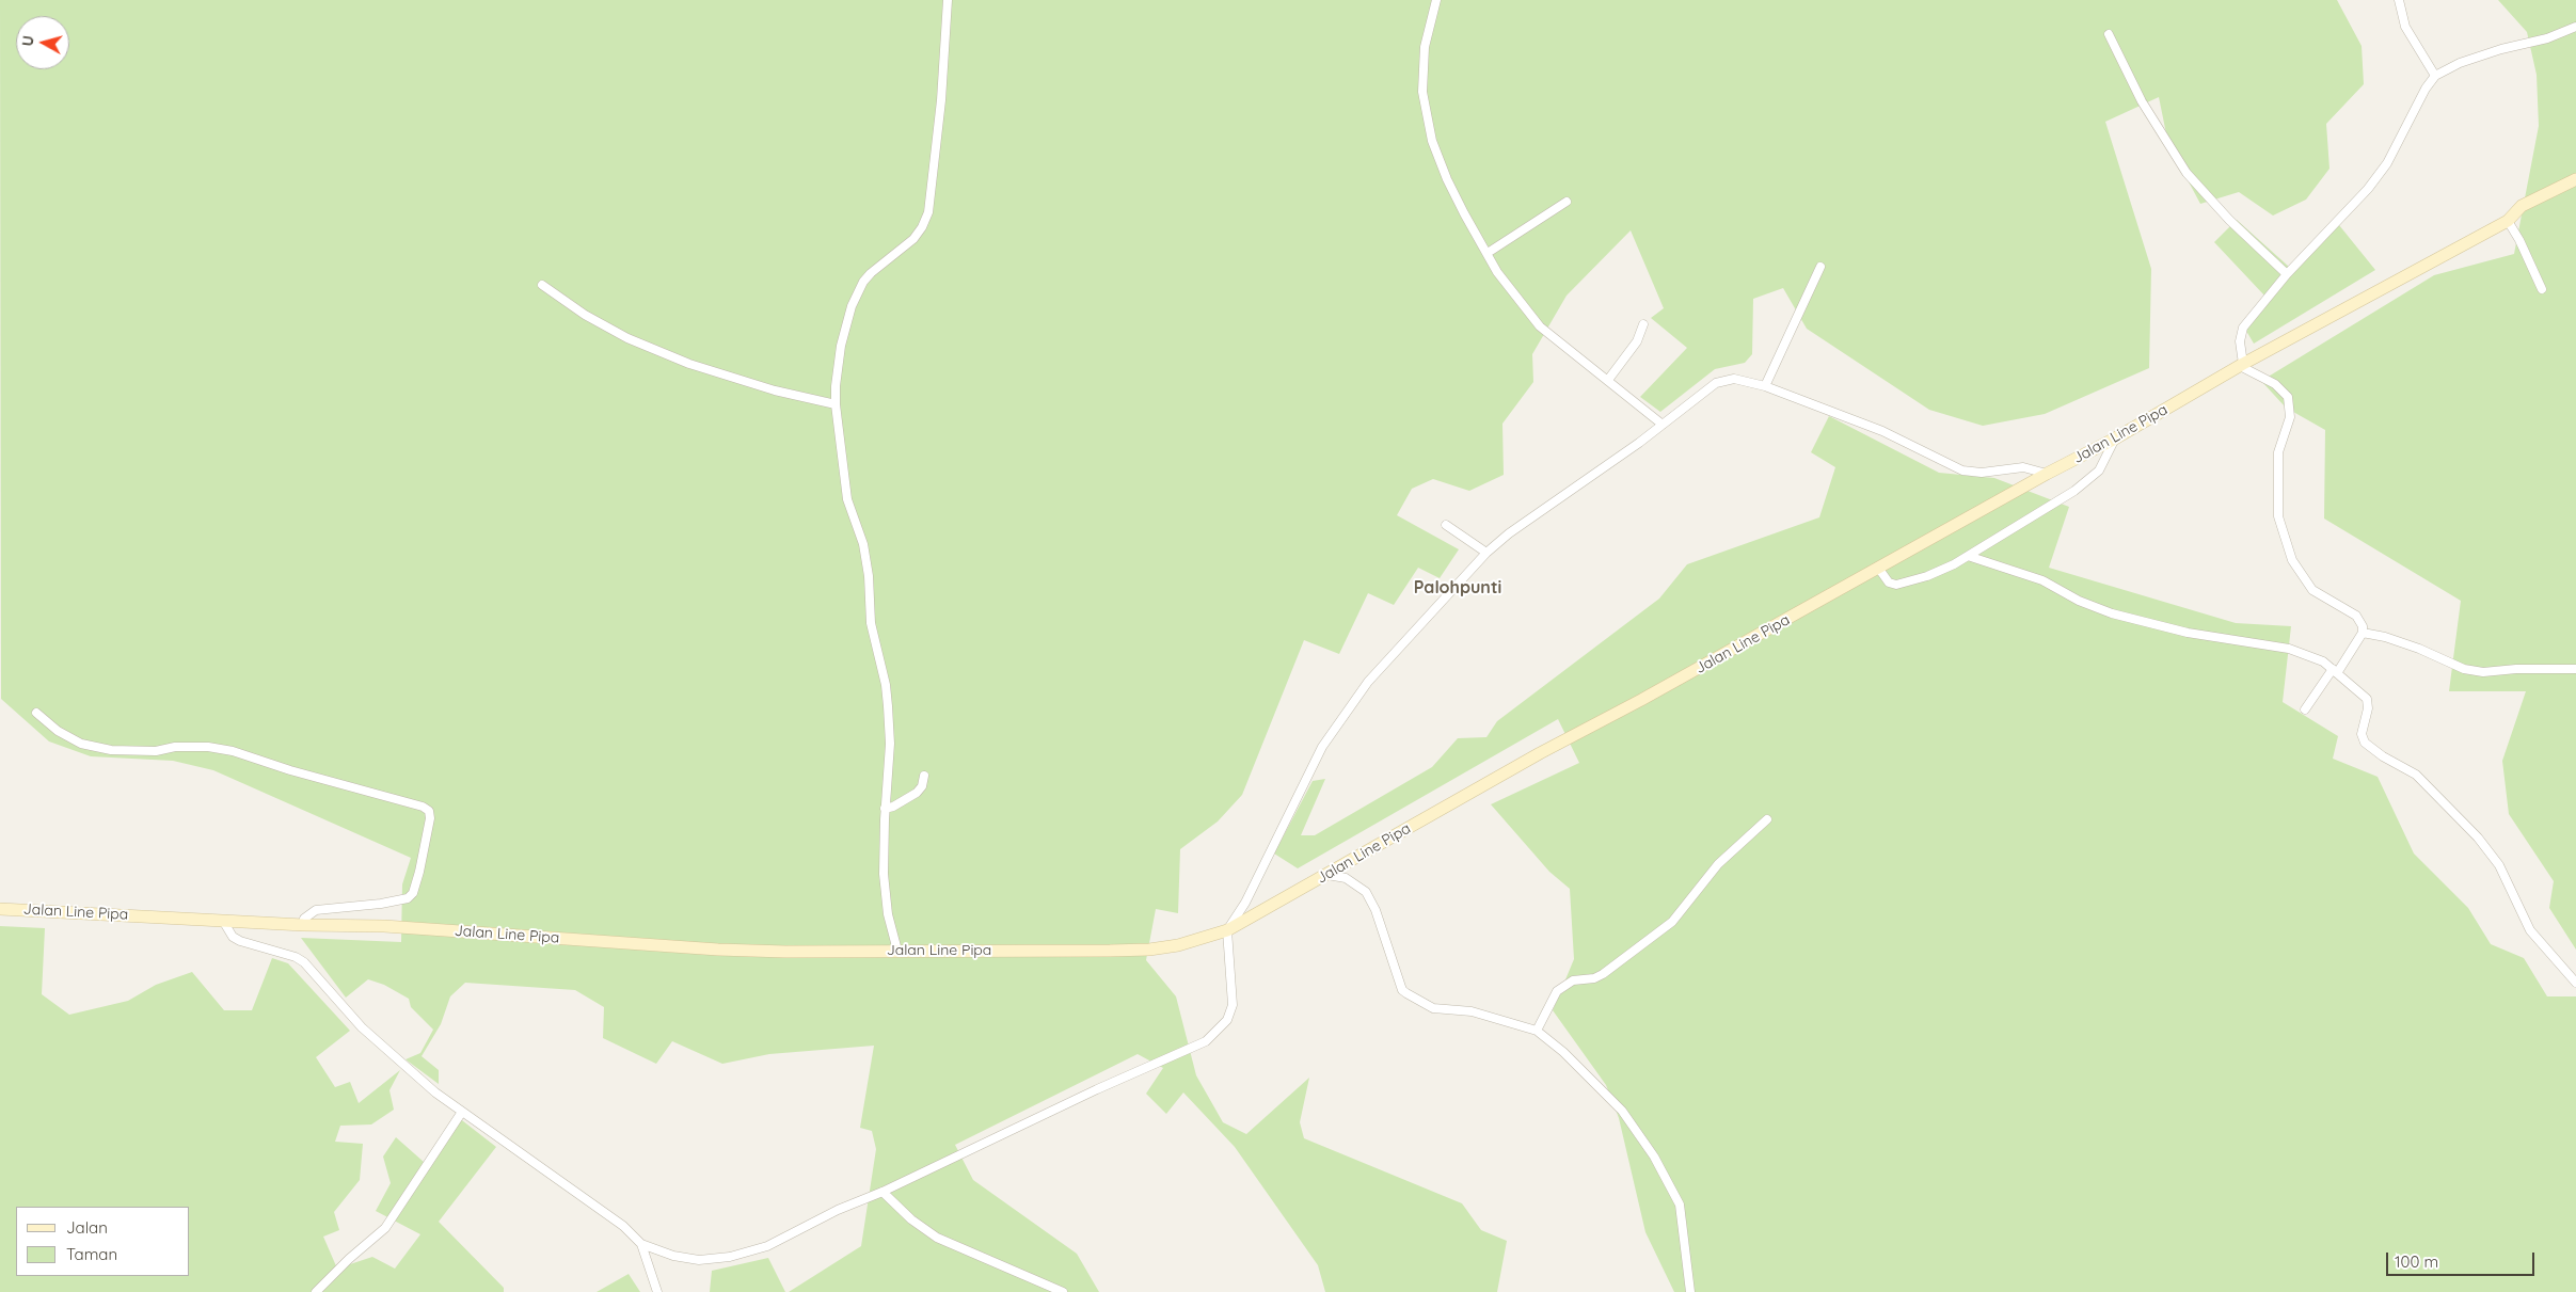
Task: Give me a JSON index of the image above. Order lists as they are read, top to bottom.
{
  "streets": {
    "main road": ["Jalan Line Pipa"]
  },
  "districts": ["Palohpunti"],
  "legend": ["Jalan", "Taman"],
  "scale_bar": "100 m",
  "north": "left"
}
